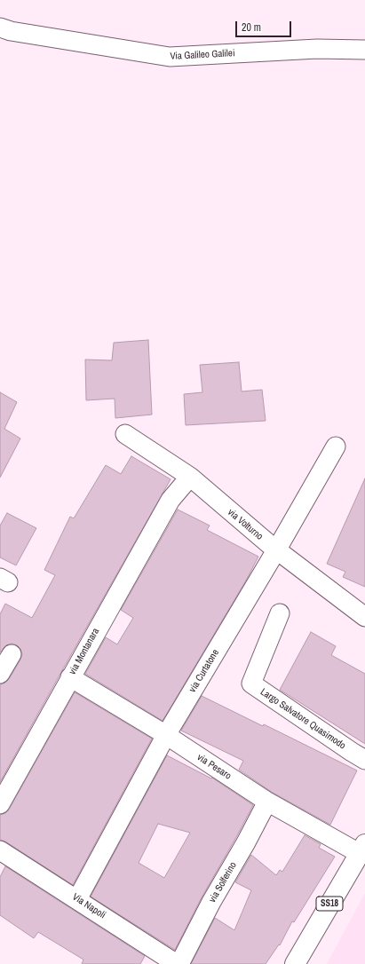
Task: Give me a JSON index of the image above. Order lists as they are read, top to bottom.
{
  "streets": {
    "main road": ["SS18"],
    "street": [
      "Via Galileo Galilei",
      "via Volturno",
      "via Montanara",
      "via Curtatone",
      "Largo Salvatore Quasimodo",
      "via Pesaro",
      "via Solferino",
      "Via Napoli"
    ]
  },
  "crossings": [
    ["via Volturno", "via Montanara"],
    ["via Volturno", "via Curtatone"],
    ["via Montanara", "via Pesaro"],
    ["via Curtatone", "via Pesaro"],
    ["via Curtatone", "Via Napoli"],
    ["via Pesaro", "via Solferino"],
    ["via Pesaro", "SS18"]
  ],
  "scale_bar": "20 m"
}
